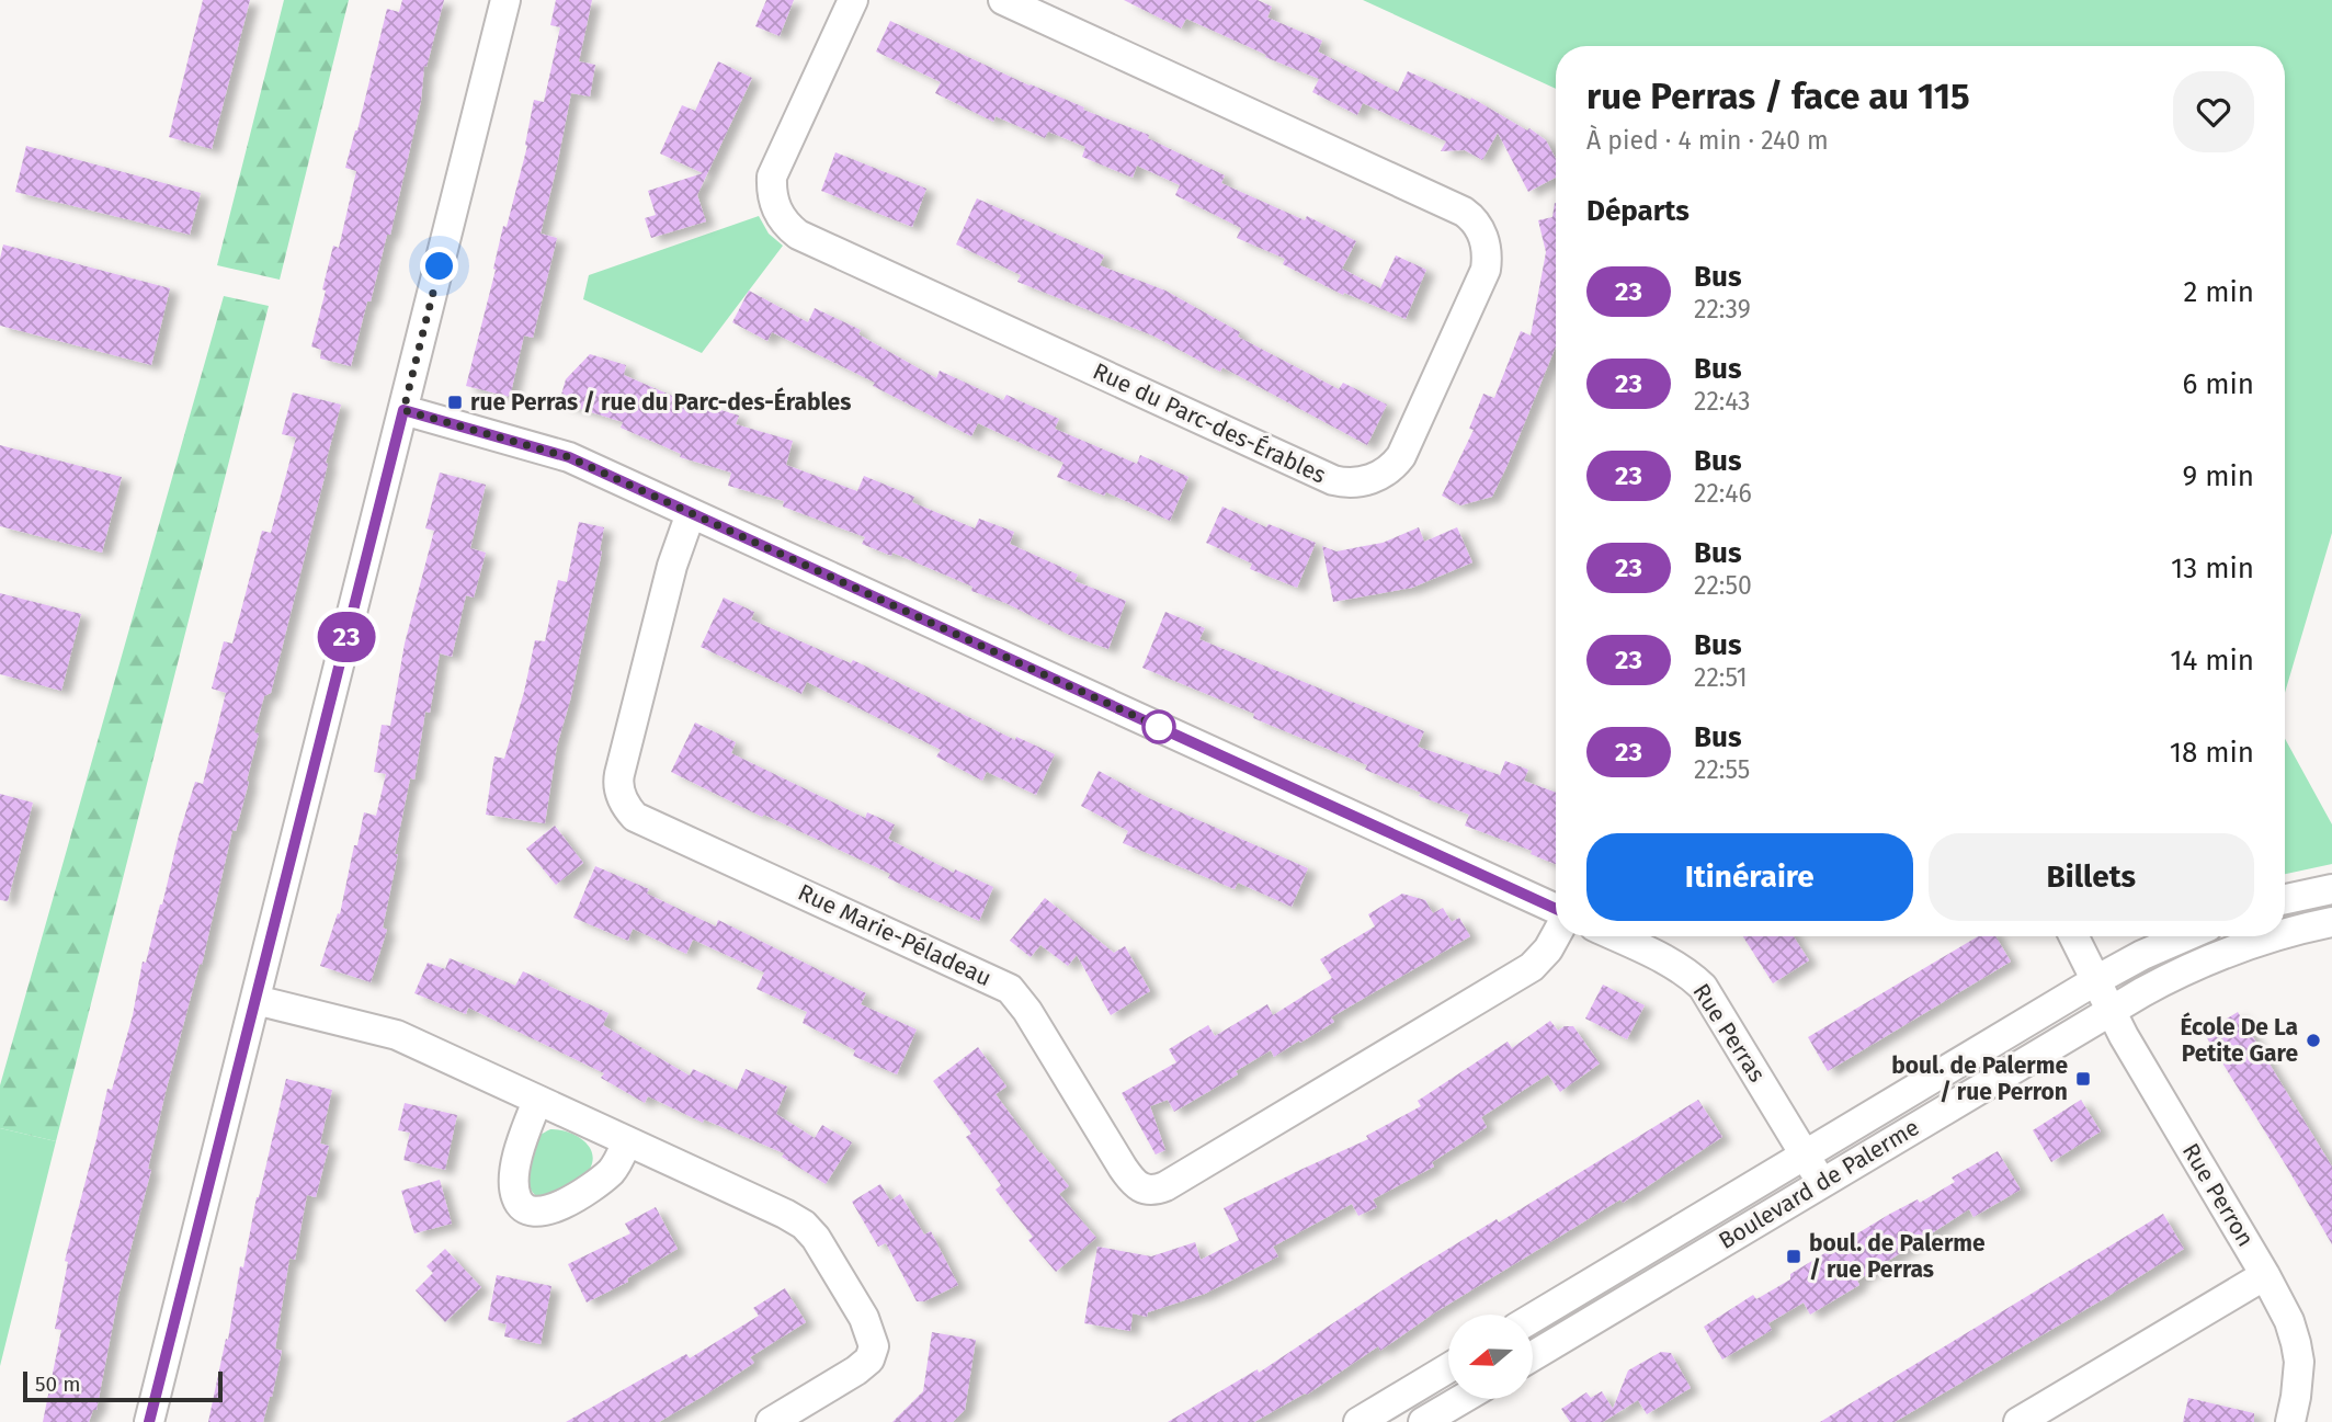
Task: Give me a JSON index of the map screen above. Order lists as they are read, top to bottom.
{
  "streets": {
    "street": [
      "Rue du Parc-des-Érables",
      "Rue Marie-Péladeau",
      "Rue Perras",
      "Boulevard de Palerme",
      "Rue Perron"
    ]
  },
  "crossings": [
    ["Rue Perras", "Boulevard de Palerme"],
    ["Boulevard de Palerme", "Rue Perron"]
  ],
  "places": {
    "transit": ["rue Perras / rue du Parc-des-Érables", "boul. de Palerme / rue Perron", "boul. de Palerme / rue Perras"],
    "other": ["École De La Petite Gare"]
  },
  "lines": ["bus line 23"],
  "scale_bar": "50 m",
  "north": "left",
  "page": {
    "on_map": "23",
    "heading": [
      ["rue Perras / face au 115", "À pied · 4 min · 240 m"],
      "Départs"
    ],
    "list": [
      {
        "mark": "23",
        "name": "Bus",
        "note": "22:39",
        "value": "2 min"
      },
      {
        "mark": "23",
        "name": "Bus",
        "note": "22:43",
        "value": "6 min"
      },
      {
        "mark": "23",
        "name": "Bus",
        "note": "22:46",
        "value": "9 min"
      },
      {
        "mark": "23",
        "name": "Bus",
        "note": "22:50",
        "value": "13 min"
      },
      {
        "mark": "23",
        "name": "Bus",
        "note": "22:51",
        "value": "14 min"
      },
      {
        "mark": "23",
        "name": "Bus",
        "note": "22:55",
        "value": "18 min"
      }
    ],
    "buttons": ["Itinéraire", "Billets"],
    "scale": "50 m"
  }
}
